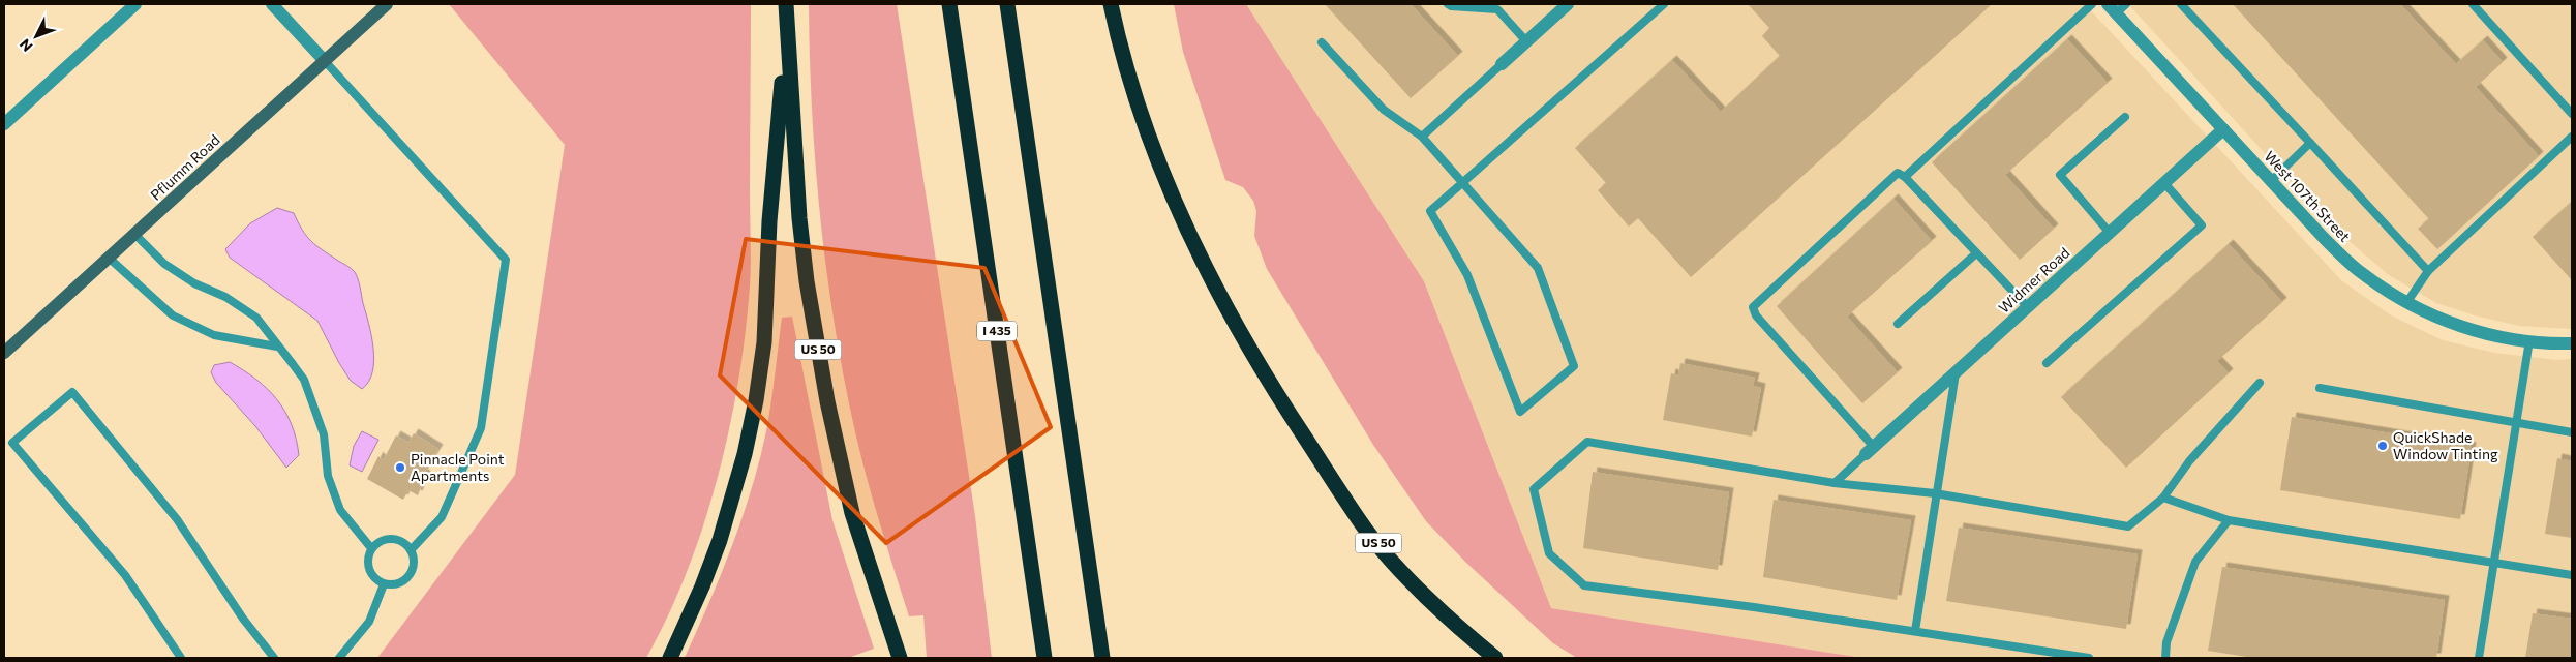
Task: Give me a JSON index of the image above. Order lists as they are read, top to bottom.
{
  "streets": {
    "highway": ["I 435", "US 50"],
    "main road": ["Pflumm Road"],
    "street": ["West 107th Street", "Widmer Road"]
  },
  "crossings": [
    ["West 107th Street", "Widmer Road"]
  ],
  "places": ["QuickShade Window Tinting", "Pinnacle Point Apartments"],
  "north": "bottom left"
}
